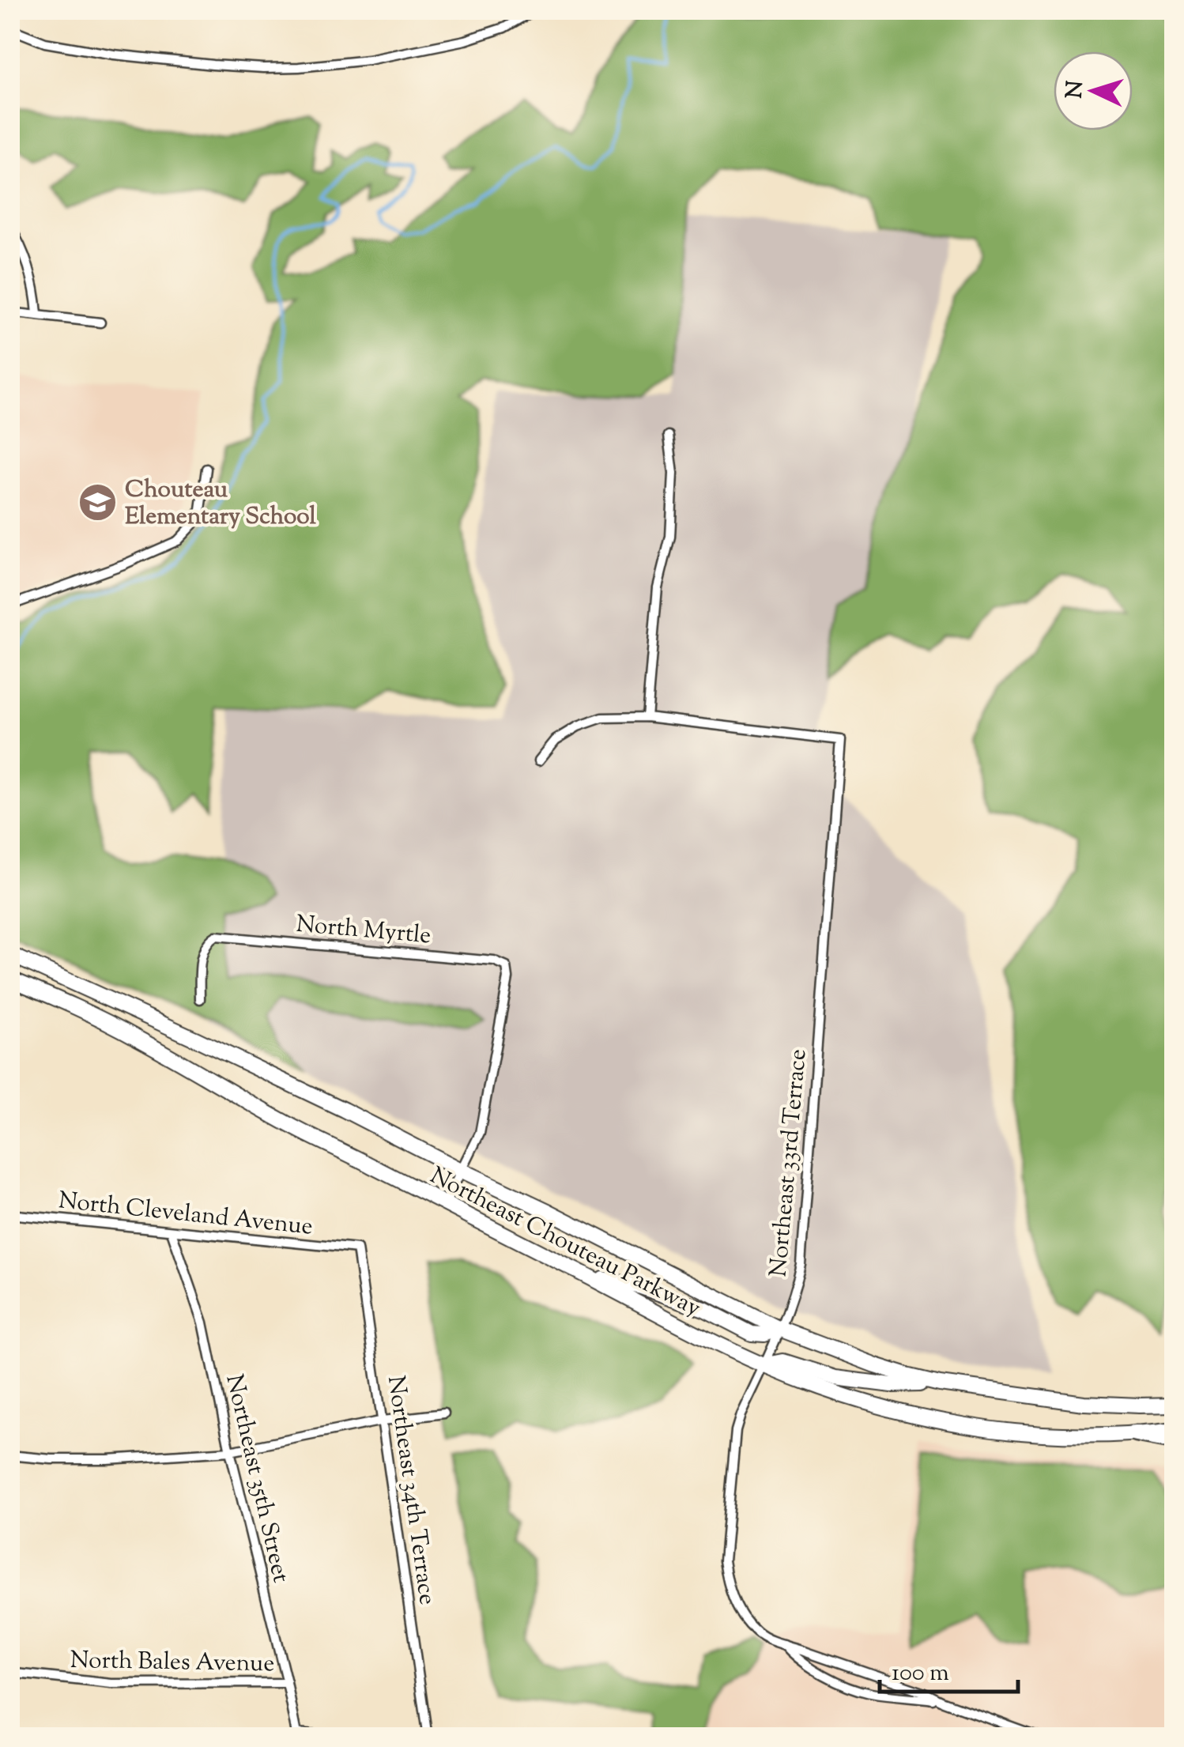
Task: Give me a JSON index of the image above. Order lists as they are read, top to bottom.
{
  "streets": {
    "main road": ["Northeast Chouteau Parkway"],
    "street": [
      "North Myrtle",
      "Northeast 33rd Terrace",
      "North Cleveland Avenue",
      "Northeast 35th Street",
      "Northeast 34th Terrace",
      "North Bales Avenue"
    ]
  },
  "crossings": [
    ["North Myrtle", "Northeast Chouteau Parkway"],
    ["Northeast 33rd Terrace", "Northeast Chouteau Parkway"],
    ["North Cleveland Avenue", "Northeast 35th Street"],
    ["North Cleveland Avenue", "Northeast 34th Terrace"],
    ["Northeast 35th Street", "North Bales Avenue"]
  ],
  "places": {
    "school or university": ["Chouteau Elementary School"]
  },
  "scale_bar": "100 m",
  "north": "left"
}
